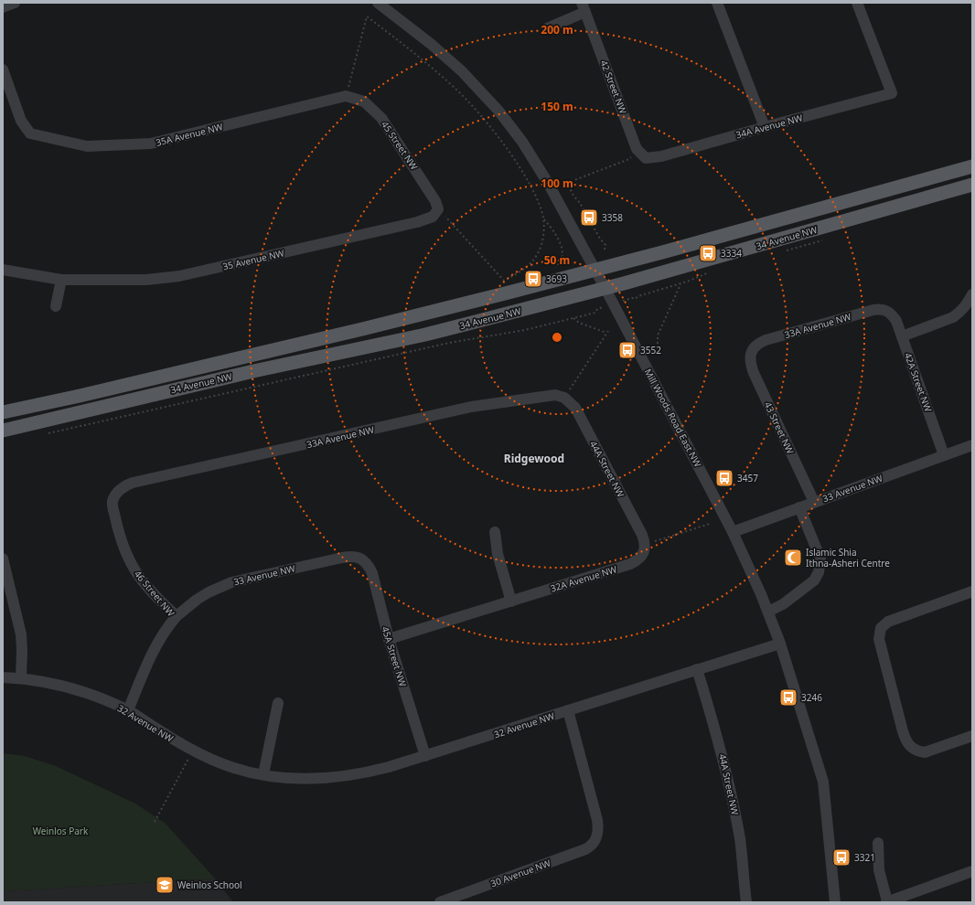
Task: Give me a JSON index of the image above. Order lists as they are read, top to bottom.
{
  "streets": {
    "main road": ["34 Avenue NW"],
    "street": [
      "42 Street NW",
      "34A Avenue NW",
      "35A Avenue NW",
      "45 Street NW",
      "35 Avenue NW",
      "33A Avenue NW",
      "42A Street NW",
      "Mill Woods Road East NW",
      "43 Street NW",
      "44A Street NW",
      "33 Avenue NW",
      "32A Avenue NW",
      "46 Street NW",
      "45A Street NW",
      "32 Avenue NW",
      "30 Avenue NW"
    ]
  },
  "crossings": [
    ["42 Street NW", "34A Avenue NW"],
    ["35A Avenue NW", "45 Street NW"],
    ["45 Street NW", "35 Avenue NW"],
    ["34 Avenue NW", "Mill Woods Road East NW"],
    ["33A Avenue NW", "42A Street NW"],
    ["33A Avenue NW", "43 Street NW"],
    ["33A Avenue NW", "44A Street NW"],
    ["33A Avenue NW", "46 Street NW"],
    ["42A Street NW", "33 Avenue NW"],
    ["Mill Woods Road East NW", "33 Avenue NW"],
    ["Mill Woods Road East NW", "32 Avenue NW"],
    ["43 Street NW", "33 Avenue NW"],
    ["44A Street NW", "32A Avenue NW"],
    ["44A Street NW", "32 Avenue NW"],
    ["33 Avenue NW", "46 Street NW"],
    ["33 Avenue NW", "45A Street NW"],
    ["32A Avenue NW", "45A Street NW"],
    ["46 Street NW", "32 Avenue NW"],
    ["45A Street NW", "32 Avenue NW"],
    ["32 Avenue NW", "30 Avenue NW"]
  ],
  "districts": ["Ridgewood"],
  "parks": ["Weinlos Park"],
  "places": {
    "bus stop": [
      "3358",
      "3334",
      "3693",
      "3552",
      "3457",
      "3246",
      "3321"
    ],
    "mosque": ["Islamic Shia Ithna-Asheri Centre"],
    "school or university": ["Weinlos School"]
  },
  "rings": [
    "200 m",
    "150 m",
    "100 m",
    "50 m"
  ]
}
